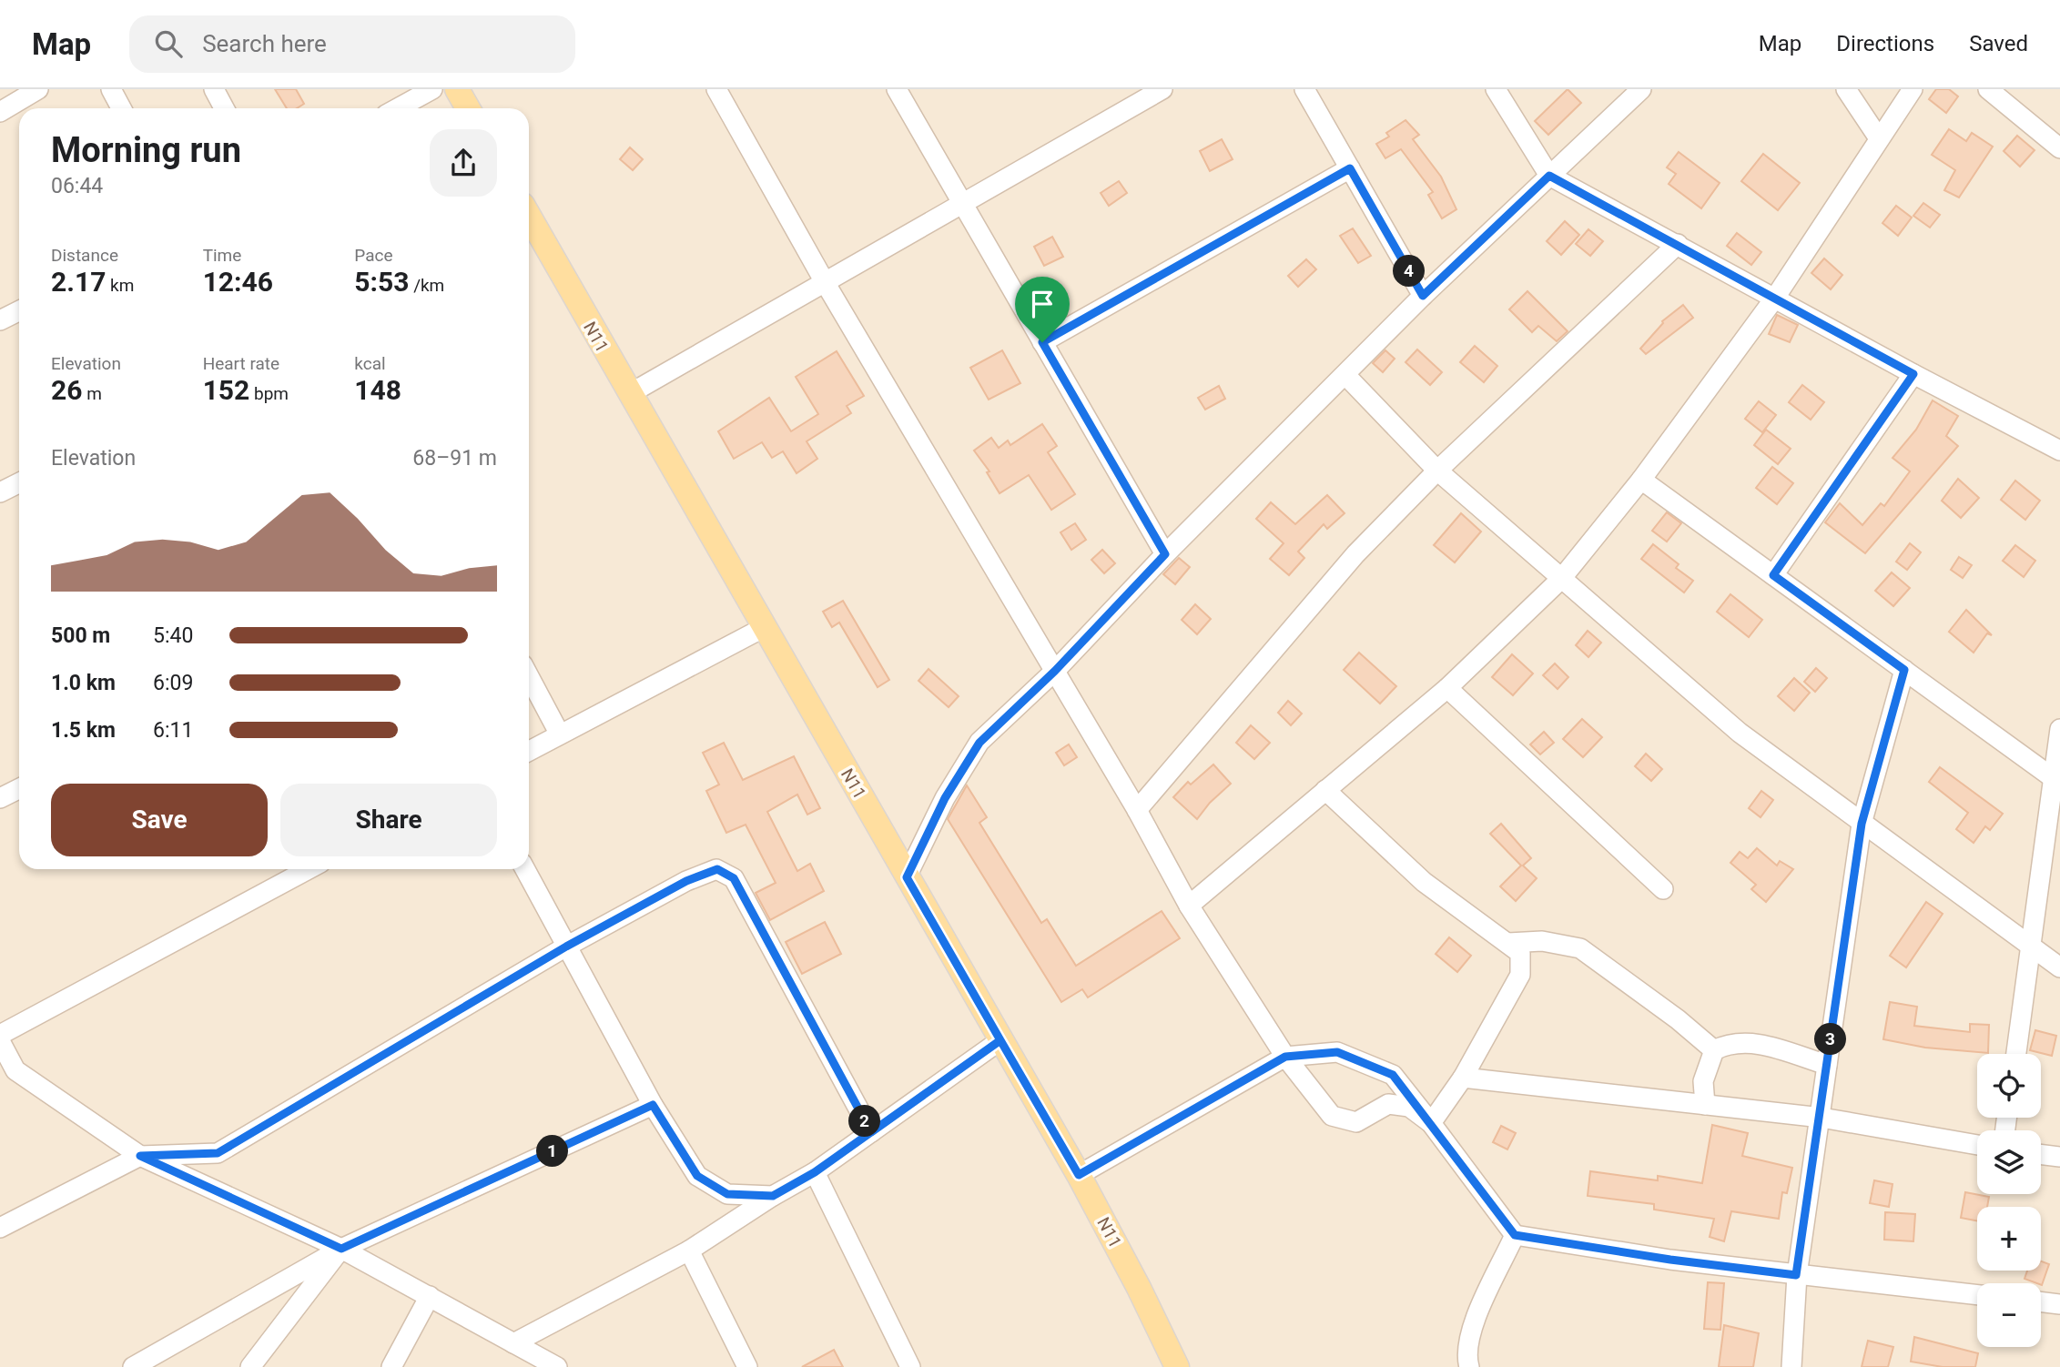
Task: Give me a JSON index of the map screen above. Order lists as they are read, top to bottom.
{
  "streets": {
    "main road": ["N11"]
  },
  "page": {
    "header": "Map",
    "search": "Search here",
    "nav": ["Map", "Directions", "Saved"],
    "heading": ["Morning run", "06:44"],
    "stats": [
      ["Distance", "2.17 km"],
      ["Time", "12:46"],
      ["Pace", "5:53 /km"],
      ["Elevation", "26 m"],
      ["Heart rate", "152 bpm"],
      ["kcal", "148"]
    ],
    "pins": [
      "4",
      "3",
      "2",
      "1"
    ],
    "chart": ["Elevation", "68–91 m"],
    "list": [
      {
        "name": "500 m",
        "note": "5:40"
      },
      {
        "name": "1.0 km",
        "note": "6:09"
      },
      {
        "name": "1.5 km",
        "note": "6:11"
      }
    ],
    "buttons": ["Save", "Share"],
    "map_buttons": ["+", "−"]
  }
}
